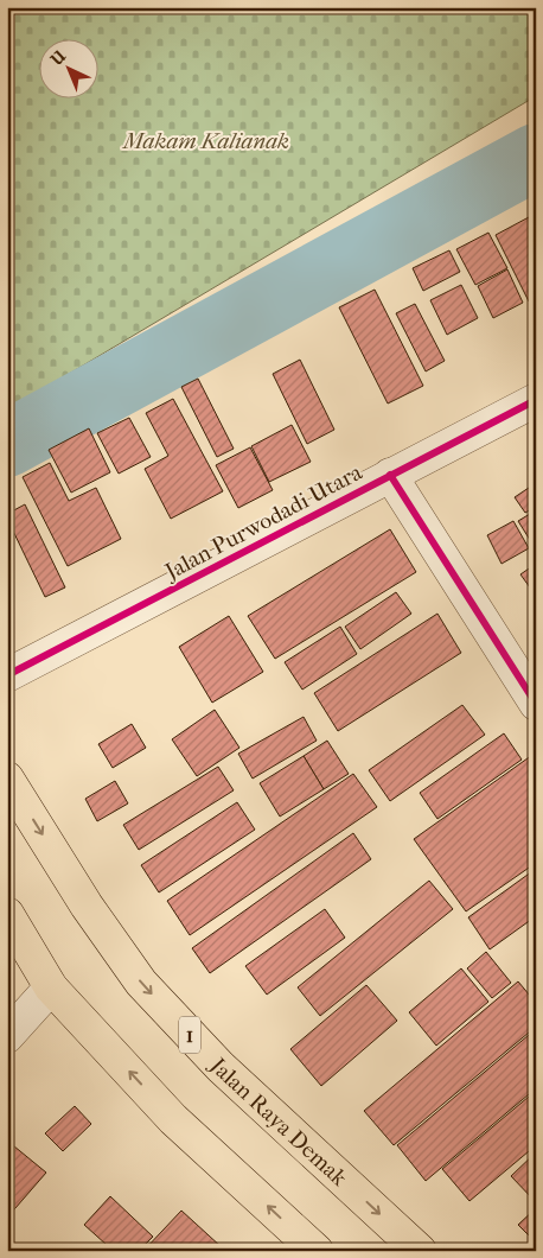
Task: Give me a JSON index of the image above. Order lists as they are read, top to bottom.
{
  "streets": {
    "highway": ["1", "Jalan Raya Demak"],
    "street": ["Jalan Purwodadi Utara"]
  },
  "parks": ["Makam Kalianak"],
  "north": "top left"
}
